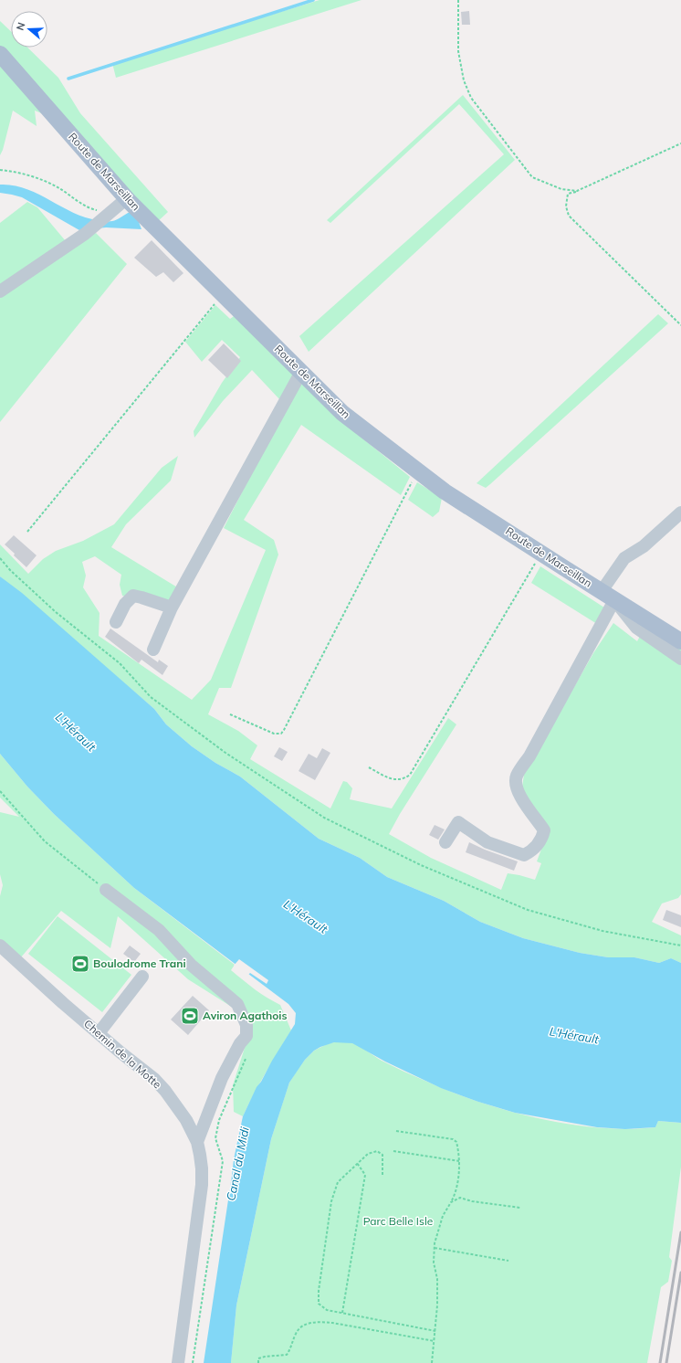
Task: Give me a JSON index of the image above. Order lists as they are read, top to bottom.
{
  "streets": {
    "main road": ["Route de Marseillan"],
    "street": ["Chemin de la Motte"]
  },
  "water": ["L'Hérault", "Canal du Midi"],
  "parks": ["Parc Belle Isle"],
  "places": {
    "sports": ["Boulodrome Trani", "Aviron Agathois"]
  },
  "north": "left"
}
